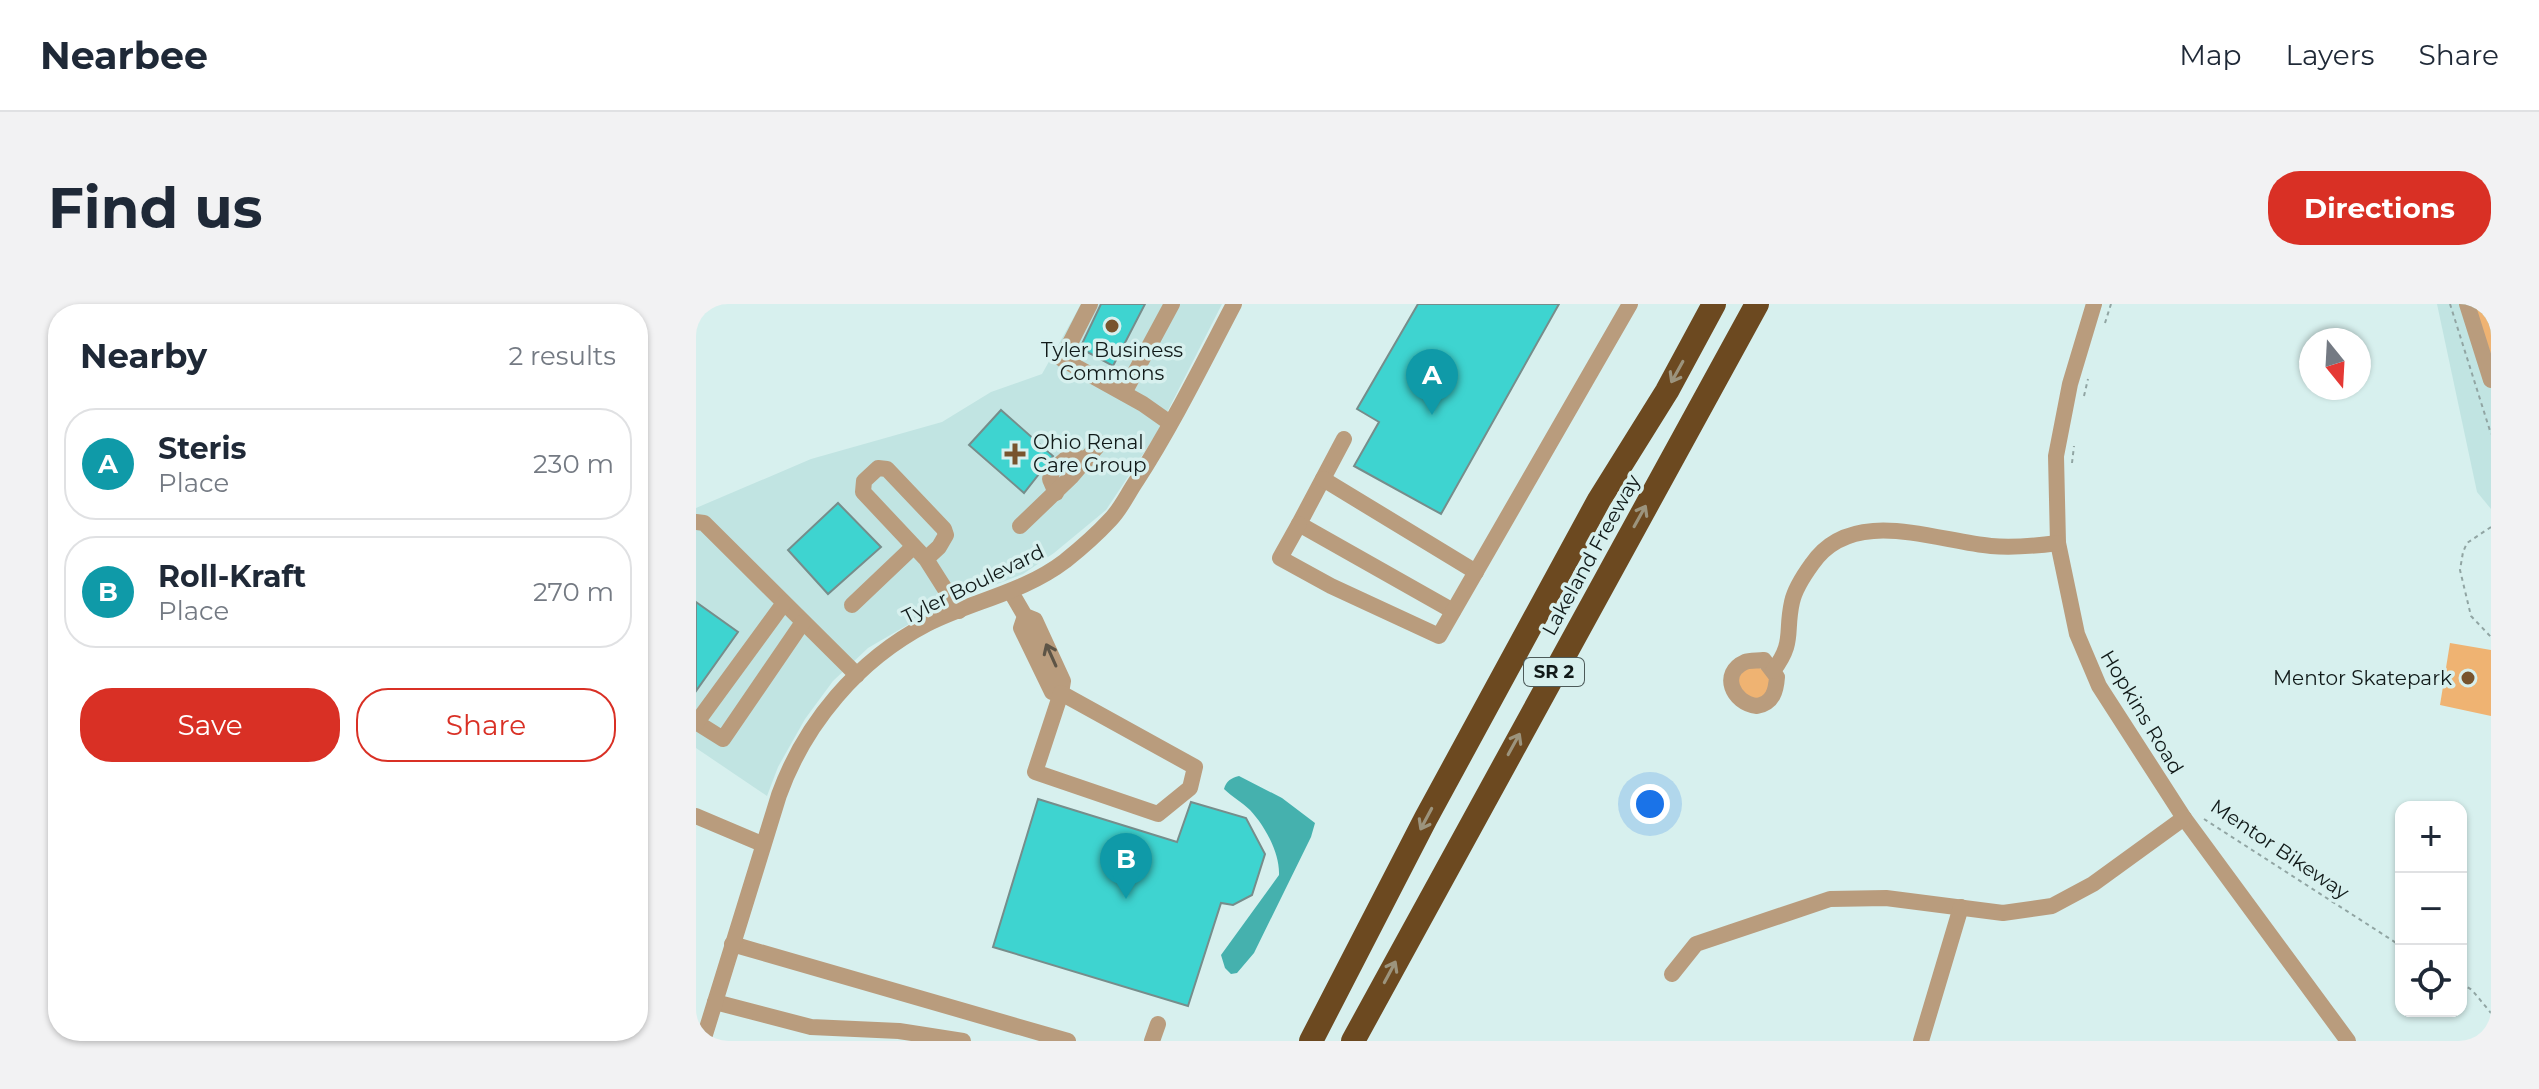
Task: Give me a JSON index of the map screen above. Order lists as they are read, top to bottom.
{
  "streets": {
    "highway": ["Lakeland Freeway", "SR 2"],
    "street": ["Tyler Boulevard", "Hopkins Road"],
    "path": ["Mentor Bikeway"]
  },
  "places": {
    "other": ["Tyler Business Commons", "Mentor Skatepark"],
    "health": ["Ohio Renal Care Group"]
  },
  "north": "bottom",
  "page": {
    "header": "Nearbee",
    "nav": ["Map", "Layers", "Share"],
    "buttons": [
      "Directions",
      ["Save", "Share"]
    ],
    "title": "Find us",
    "heading": ["Nearby", "2 results"],
    "pins": ["A", "B"],
    "list": [
      {
        "mark": "A",
        "name": "Steris",
        "note": "Place",
        "value": "230 m"
      },
      {
        "mark": "B",
        "name": "Roll-Kraft",
        "note": "Place",
        "value": "270 m"
      }
    ],
    "map_buttons": ["+", "−"]
  }
}
